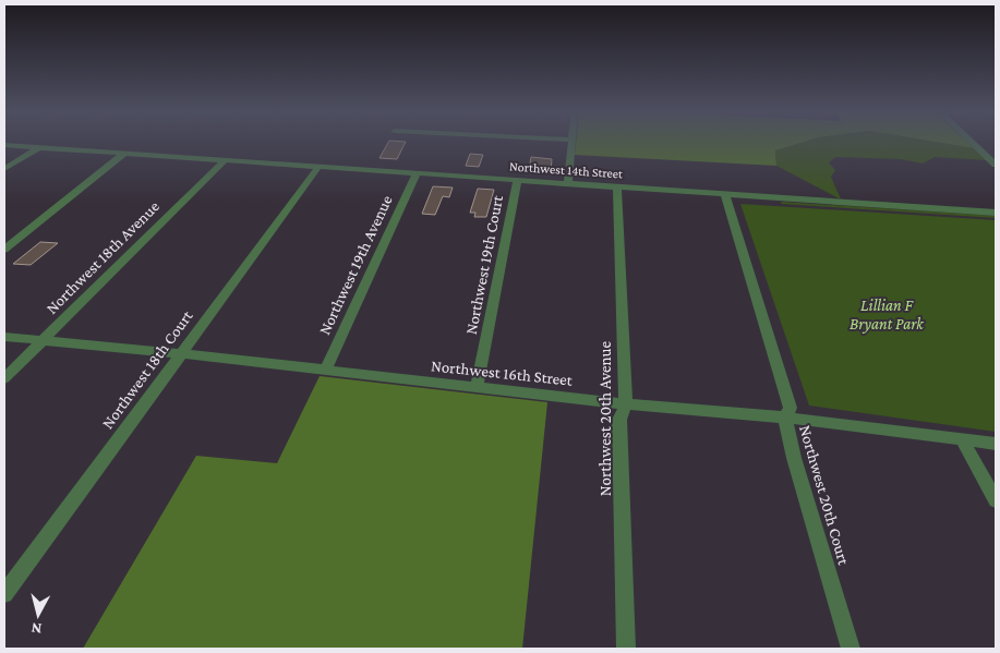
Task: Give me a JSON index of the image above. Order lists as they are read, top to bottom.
{
  "streets": {
    "street": [
      "Northwest 14th Street",
      "Northwest 18th Avenue",
      "Northwest 19th Avenue",
      "Northwest 19th Court",
      "Northwest 18th Court",
      "Northwest 16th Street",
      "Northwest 20th Avenue",
      "Northwest 20th Court"
    ]
  },
  "crossings": [
    ["Northwest 14th Street", "Northwest 18th Avenue"],
    ["Northwest 14th Street", "Northwest 19th Avenue"],
    ["Northwest 14th Street", "Northwest 19th Court"],
    ["Northwest 14th Street", "Northwest 18th Court"],
    ["Northwest 14th Street", "Northwest 20th Avenue"],
    ["Northwest 14th Street", "Northwest 20th Court"],
    ["Northwest 18th Avenue", "Northwest 16th Street"],
    ["Northwest 19th Avenue", "Northwest 16th Street"],
    ["Northwest 19th Court", "Northwest 16th Street"],
    ["Northwest 18th Court", "Northwest 16th Street"],
    ["Northwest 16th Street", "Northwest 20th Avenue"],
    ["Northwest 16th Street", "Northwest 20th Court"]
  ],
  "parks": ["Lillian F Bryant Park"],
  "north": "bottom"
}
